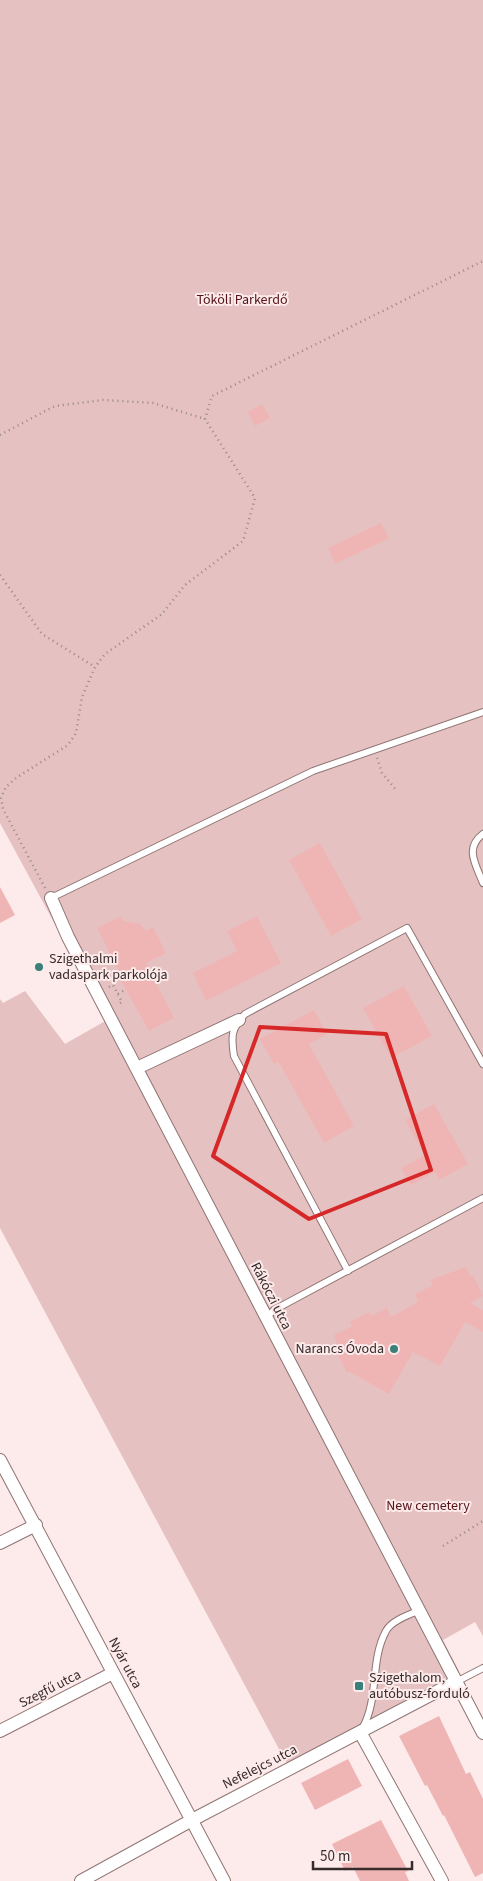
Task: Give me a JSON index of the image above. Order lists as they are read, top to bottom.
{
  "streets": {
    "street": [
      "Rákóczi utca",
      "Nyár utca",
      "Szegfű utca",
      "Nefelejcs utca"
    ]
  },
  "crossings": [
    ["Rákóczi utca", "Nefelejcs utca"],
    ["Nyár utca", "Szegfű utca"],
    ["Nyár utca", "Nefelejcs utca"]
  ],
  "parks": ["Tököli Parkerdő", "New cemetery"],
  "places": {
    "other": ["Szigethalmi vadaspark parkolója", "Narancs Óvoda"],
    "transit": ["Szigethalom, autóbusz-forduló"]
  },
  "scale_bar": "50 m"
}
